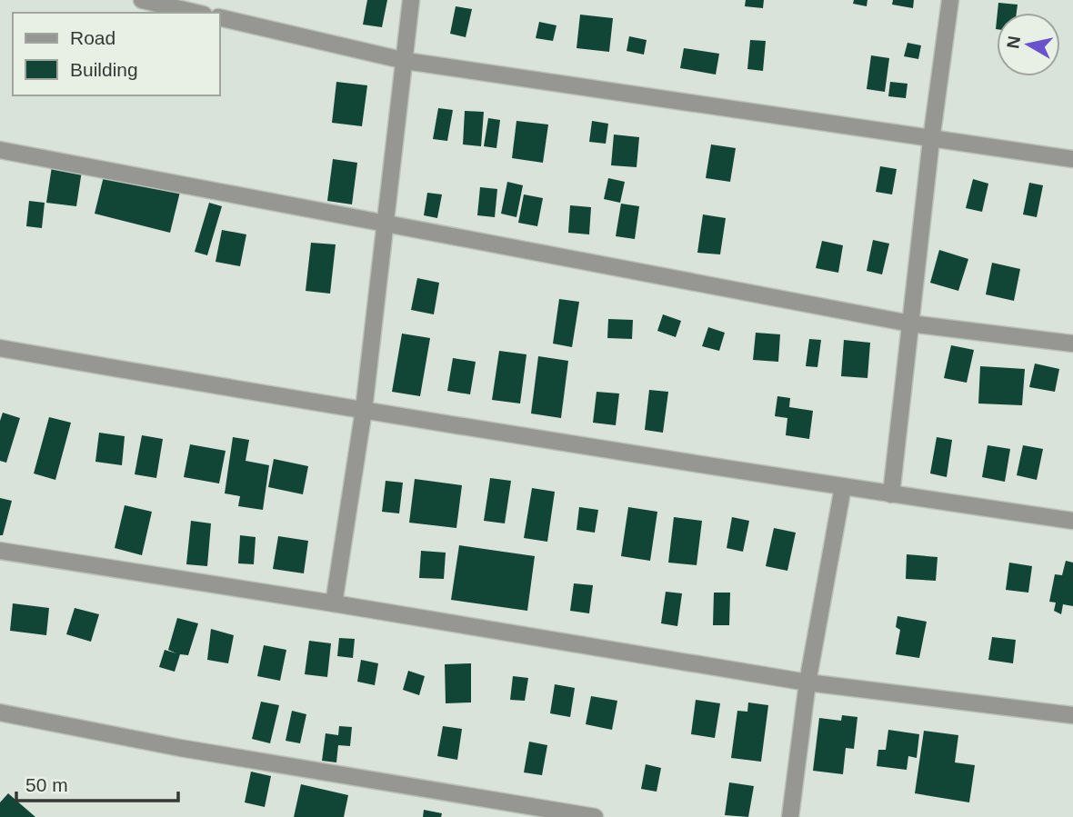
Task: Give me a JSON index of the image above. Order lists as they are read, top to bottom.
{
  "legend": ["Road", "Building"],
  "scale_bar": "50 m",
  "north": "left"
}
